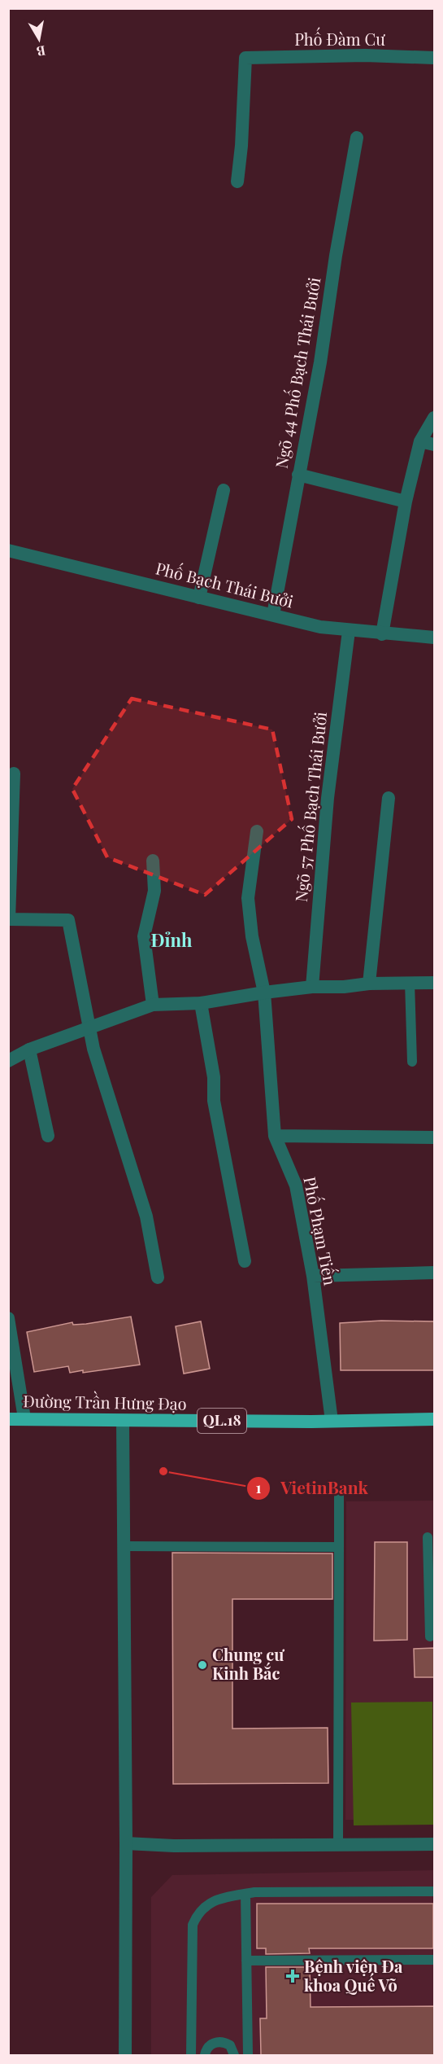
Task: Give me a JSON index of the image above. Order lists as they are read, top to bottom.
{
  "streets": {
    "highway": ["Đường Trần Hưng Đạo", "QL.18"],
    "street": [
      "Phố Đàm Cư",
      "Ngõ 44 Phố Bạch Thái Bưởi",
      "Phố Bạch Thái Bưởi",
      "Ngõ 57 Phố Bạch Thái Bưởi",
      "Phố Phạm Tiến"
    ]
  },
  "crossings": [
    ["Ngõ 44 Phố Bạch Thái Bưởi", "Phố Bạch Thái Bưởi"],
    ["Phố Bạch Thái Bưởi", "Ngõ 57 Phố Bạch Thái Bưởi"],
    ["Phố Phạm Tiến", "Đường Trần Hưng Đạo"]
  ],
  "districts": ["Đỉnh"],
  "places": {
    "other": ["VietinBank", "Chung cư Kinh Bắc"],
    "health": ["Bệnh viện Đa khoa Quế Võ"]
  },
  "north": "bottom"
}
